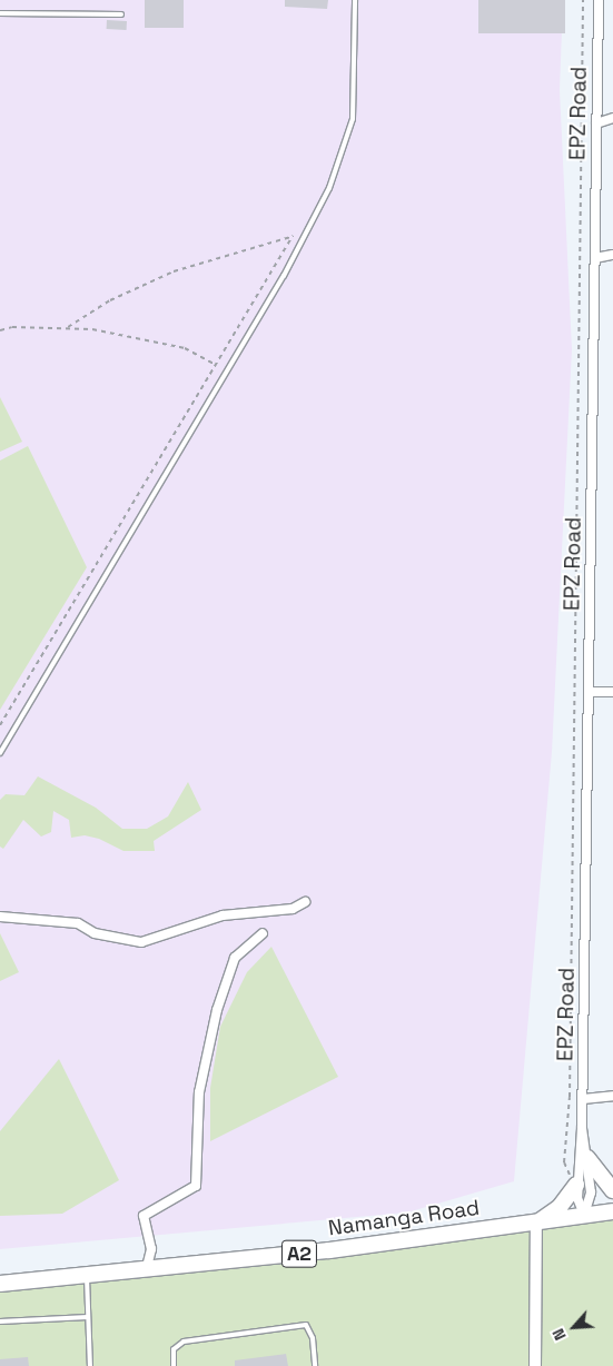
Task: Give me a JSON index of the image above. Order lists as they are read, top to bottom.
{
  "streets": {
    "highway": ["Namanga Road", "A2"],
    "street": ["EPZ Road"]
  },
  "crossings": [
    ["EPZ Road", "Namanga Road"]
  ],
  "north": "bottom left"
}
